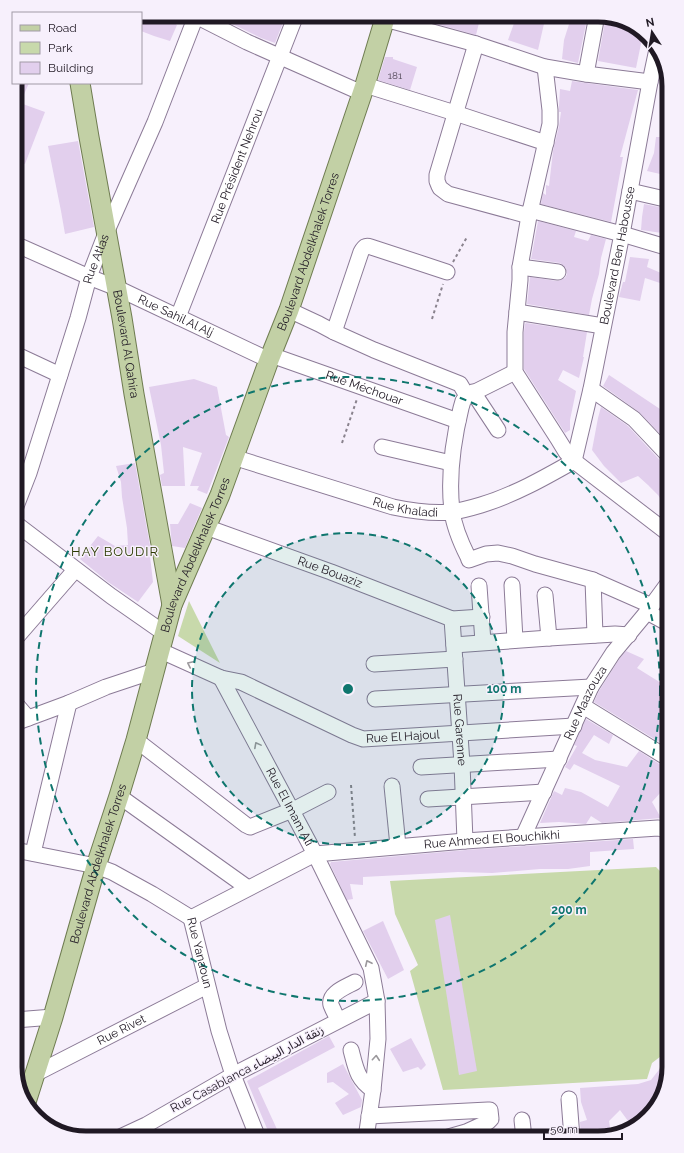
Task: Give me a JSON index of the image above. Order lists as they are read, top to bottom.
{
  "streets": {
    "main road": ["Boulevard Abdelkhalek Torres", "Boulevard Al Qahira"],
    "street": [
      "Rue Président Nehrou",
      "Boulevard Ben Habousse",
      "Rue Atlas",
      "Rue Sahil Al Alj",
      "Rue Méchouar",
      "Rue Khaladi",
      "Rue Bouaziz",
      "Rue Maazouza",
      "Rue Garenne",
      "Rue El Hajoul",
      "Rue El Imam Ali",
      "Rue Ahmed El Bouchikhi",
      "Rue Yanaoun",
      "Rue Rivet",
      "Rue Casablanca زنقة الدار البيضاء"
    ]
  },
  "crossings": [
    ["Rue Président Nehrou", "Rue Sahil Al Alj"],
    ["Boulevard Abdelkhalek Torres", "Rue Sahil Al Alj"],
    ["Boulevard Abdelkhalek Torres", "Boulevard Al Qahira"],
    ["Boulevard Abdelkhalek Torres", "Rue Méchouar"],
    ["Boulevard Abdelkhalek Torres", "Rue Khaladi"],
    ["Boulevard Abdelkhalek Torres", "Rue Bouaziz"],
    ["Boulevard Abdelkhalek Torres", "Rue Rivet"],
    ["Boulevard Ben Habousse", "Rue Khaladi"],
    ["Rue Atlas", "Rue Sahil Al Alj"],
    ["Rue Atlas", "Boulevard Al Qahira"],
    ["Rue Sahil Al Alj", "Boulevard Al Qahira"],
    ["Rue Sahil Al Alj", "Rue Méchouar"],
    ["Rue Bouaziz", "Rue Garenne"],
    ["Rue Maazouza", "Rue El Hajoul"],
    ["Rue Maazouza", "Rue Ahmed El Bouchikhi"],
    ["Rue Garenne", "Rue El Hajoul"],
    ["Rue Garenne", "Rue Ahmed El Bouchikhi"],
    ["Rue El Hajoul", "Rue El Imam Ali"],
    ["Rue El Imam Ali", "Rue Ahmed El Bouchikhi"],
    ["Rue El Imam Ali", "Rue Yanaoun"],
    ["Rue El Imam Ali", "Rue Casablanca زنقة الدار البيضاء"],
    ["Rue Ahmed El Bouchikhi", "Rue Yanaoun"],
    ["Rue Yanaoun", "Rue Rivet"],
    ["Rue Yanaoun", "Rue Casablanca زنقة الدار البيضاء"]
  ],
  "one_way": ["Rue El Imam Ali"],
  "districts": ["HAY BOUDIR"],
  "house_numbers": ["181"],
  "legend": ["Road", "Park", "Building"],
  "scale_bar": "50 m",
  "north": "top",
  "rings": ["100 m", "200 m"]
}
